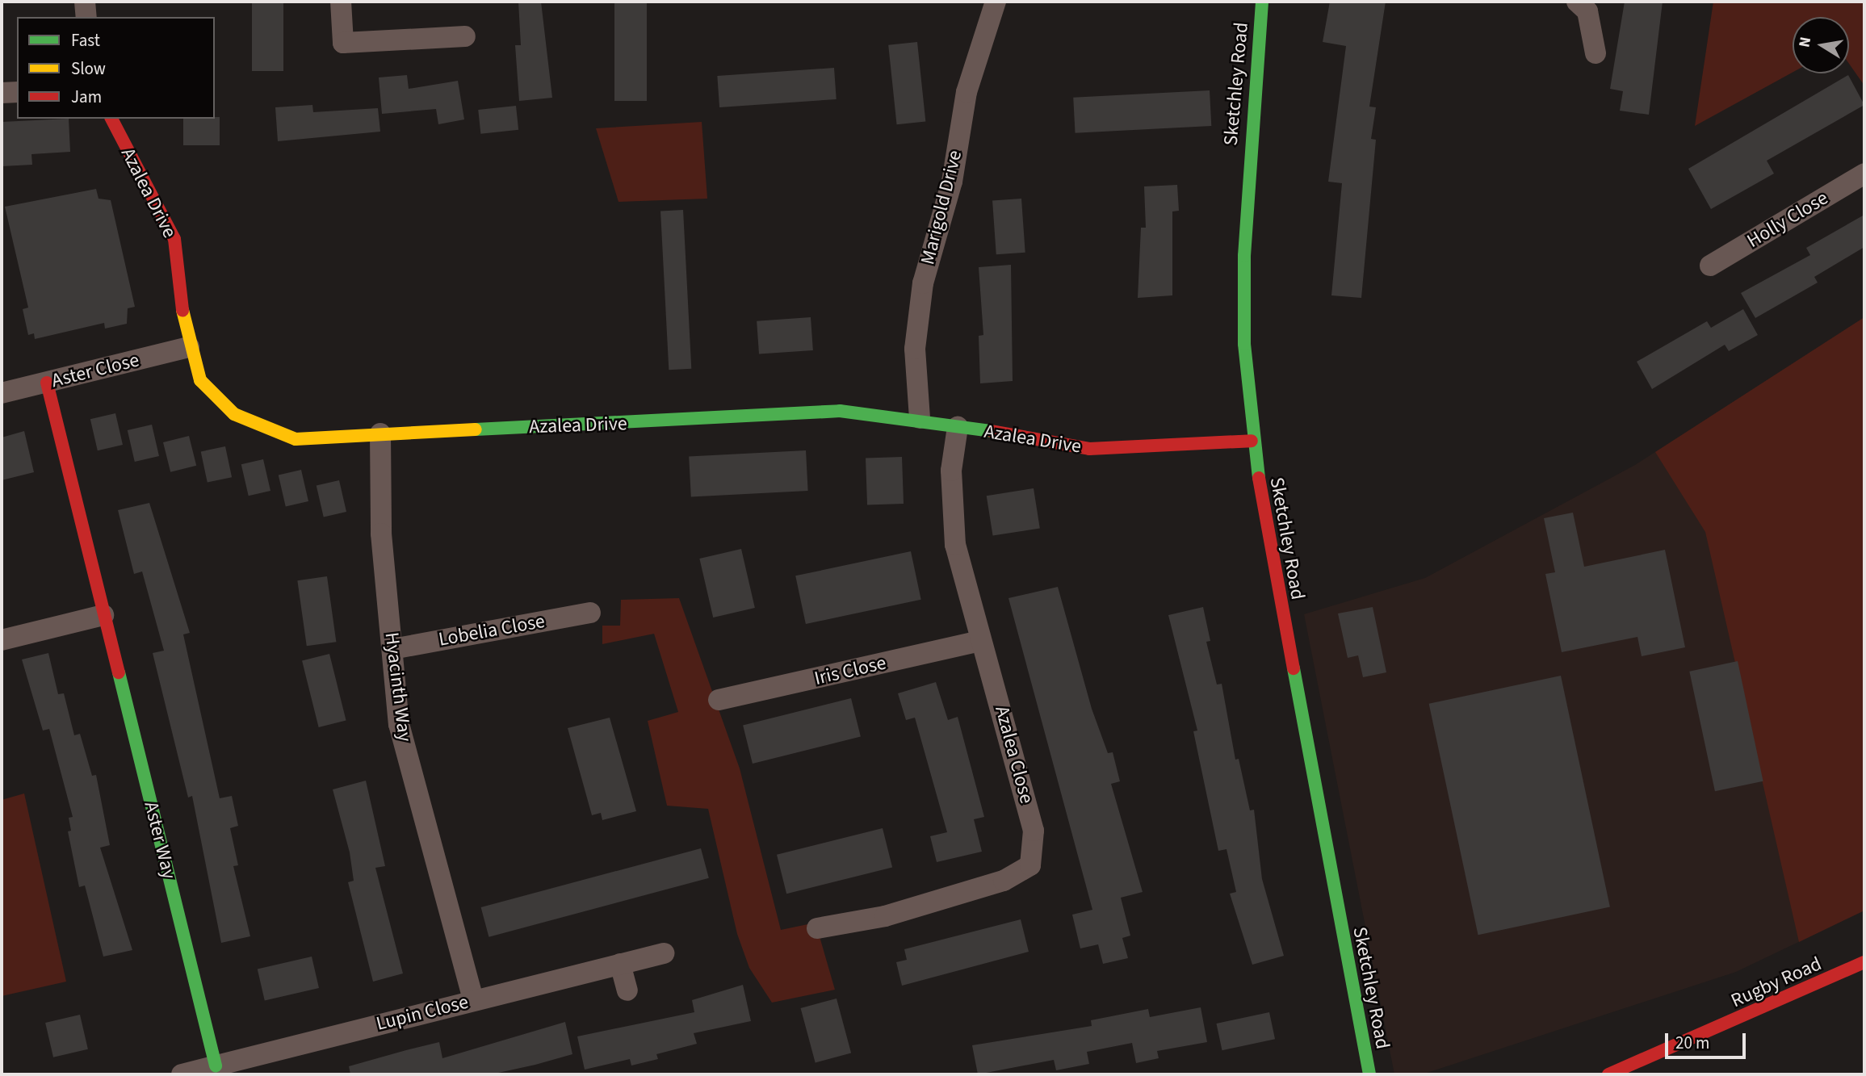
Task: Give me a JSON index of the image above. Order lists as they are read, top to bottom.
{
  "streets": {
    "street": [
      "Sketchley Road",
      "Azalea Drive",
      "Marigold Drive",
      "Holly Close",
      "Aster Close",
      "Lobelia Close",
      "Iris Close",
      "Hyacinth Way",
      "Azalea Close",
      "Aster Way",
      "Rugby Road",
      "Lupin Close"
    ]
  },
  "crossings": [
    ["Sketchley Road", "Azalea Drive"],
    ["Azalea Drive", "Marigold Drive"],
    ["Azalea Drive", "Aster Close"],
    ["Azalea Drive", "Hyacinth Way"],
    ["Azalea Drive", "Azalea Close"],
    ["Aster Close", "Aster Way"],
    ["Lobelia Close", "Hyacinth Way"],
    ["Iris Close", "Azalea Close"],
    ["Hyacinth Way", "Lupin Close"],
    ["Aster Way", "Lupin Close"]
  ],
  "legend": ["Fast", "Slow", "Jam"],
  "scale_bar": "20 m",
  "north": "left"
}
